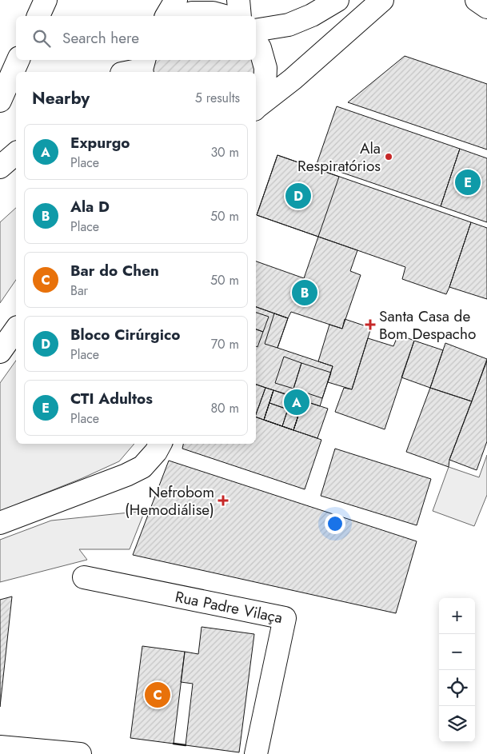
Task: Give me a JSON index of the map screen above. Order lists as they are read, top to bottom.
{
  "streets": {
    "street": ["Rua Padre Vilaça"]
  },
  "places": {
    "other": ["Ala Respiratórios"],
    "health": ["Santa Casa de Bom Despacho", "Nefrobom (Hemodiálise)"]
  },
  "page": {
    "search": "Search here",
    "heading": ["Nearby", "5 results"],
    "list": [
      {
        "mark": "A",
        "name": "Expurgo",
        "note": "Place",
        "value": "30 m"
      },
      {
        "mark": "B",
        "name": "Ala D",
        "note": "Place",
        "value": "50 m"
      },
      {
        "mark": "C",
        "name": "Bar do Chen",
        "note": "Bar",
        "value": "50 m"
      },
      {
        "mark": "D",
        "name": "Bloco Cirúrgico",
        "note": "Place",
        "value": "70 m"
      },
      {
        "mark": "E",
        "name": "CTI Adultos",
        "note": "Place",
        "value": "80 m"
      }
    ],
    "pins": [
      "E",
      "D",
      "B",
      "A",
      "C"
    ],
    "map_buttons": ["+", "−"]
  }
}
